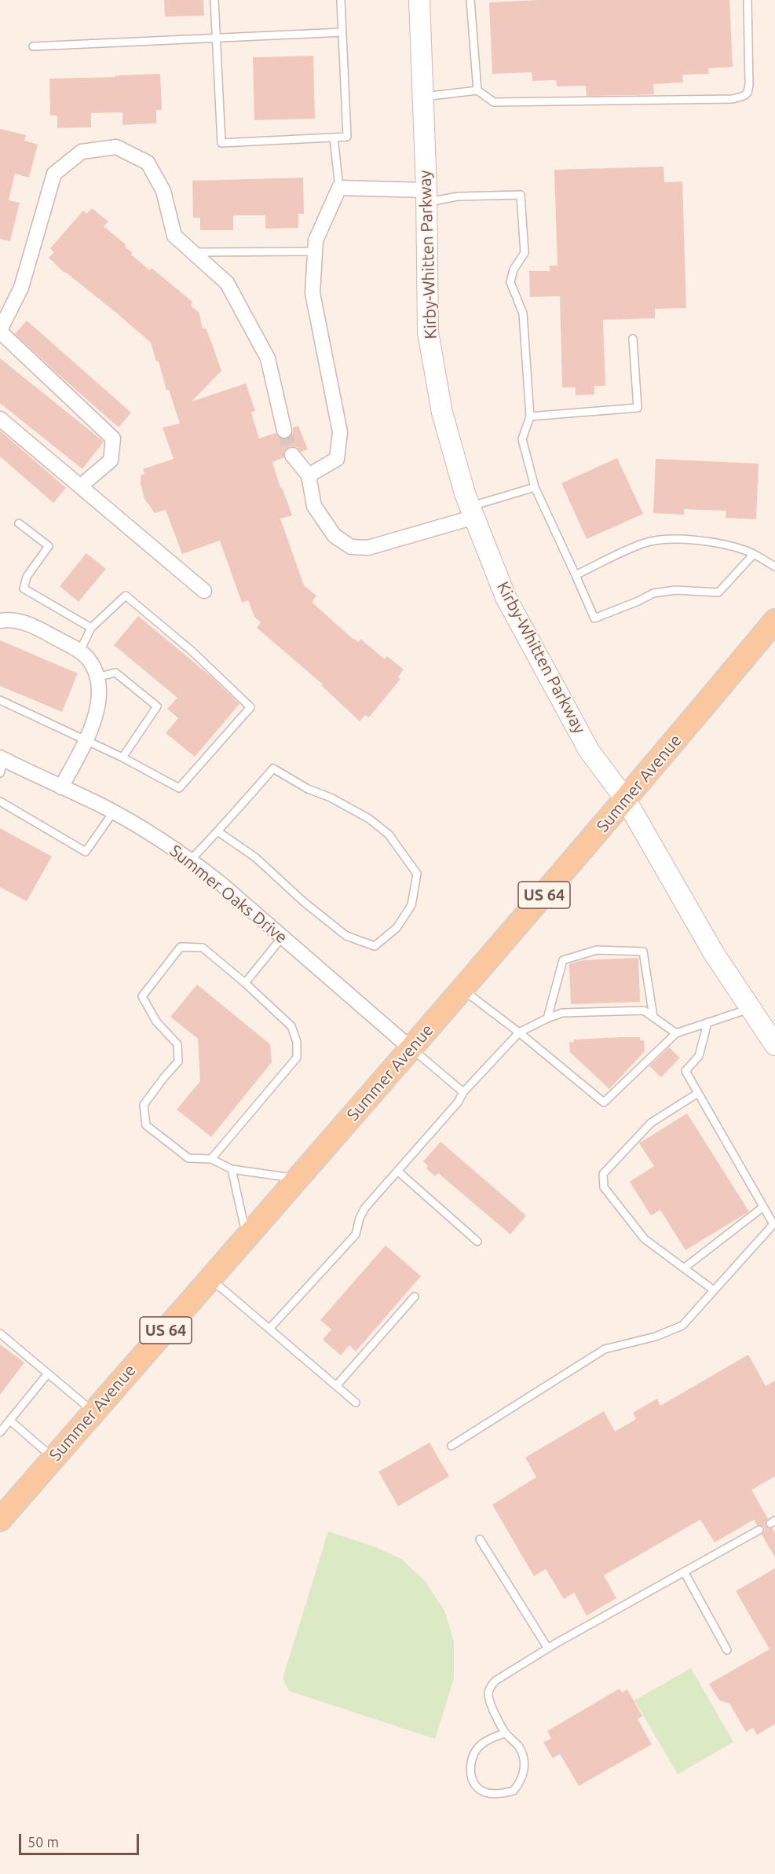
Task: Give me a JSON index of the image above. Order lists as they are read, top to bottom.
{
  "streets": {
    "main road": ["Kirby-Whitten Parkway", "Summer Avenue", "US 64"],
    "street": ["Summer Oaks Drive"]
  },
  "crossings": [
    ["Kirby-Whitten Parkway", "Summer Avenue"],
    ["Summer Avenue", "Summer Oaks Drive"]
  ],
  "scale_bar": "50 m"
}
